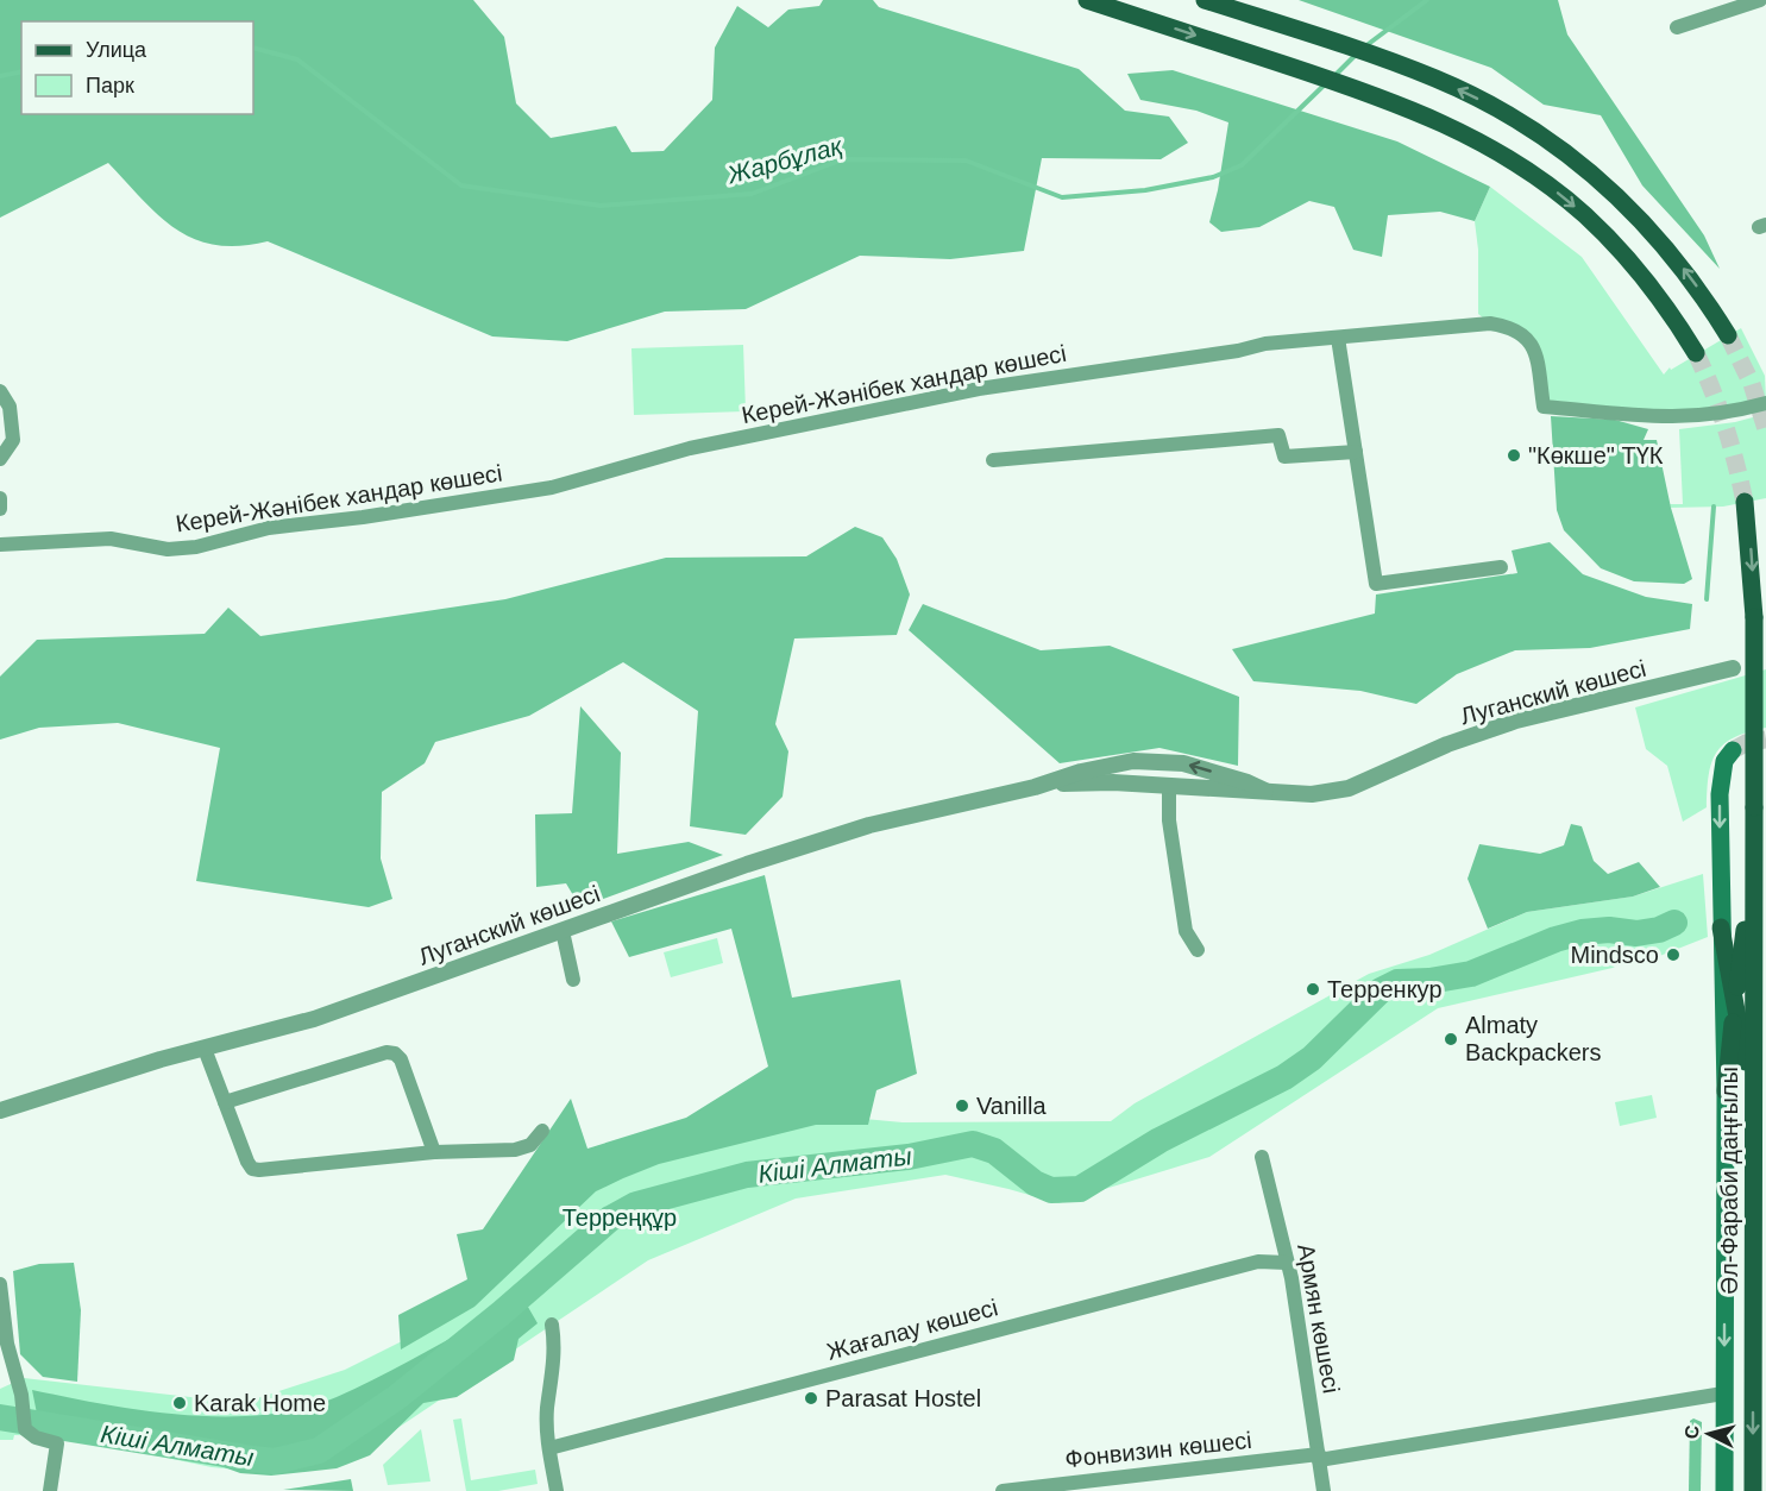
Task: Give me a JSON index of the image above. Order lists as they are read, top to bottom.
{
  "streets": {
    "main road": ["Әл-Фараби даңғылы"],
    "street": [
      "Керей-Жәнібек хандар көшесі",
      "Луганский көшесі",
      "Армян көшесі",
      "Жағалау көшесі",
      "Фонвизин көшесі"
    ]
  },
  "crossings": [
    ["Армян көшесі", "Жағалау көшесі"],
    ["Армян көшесі", "Фонвизин көшесі"]
  ],
  "water": ["Жарбұлақ", "Кіші Алматы"],
  "parks": ["Терреңқұр"],
  "places": [
    "\"Көкше\" ТҮК",
    "Mindsco",
    "Терренкур",
    "Almaty Backpackers",
    "Vanilla",
    "Parasat Hostel",
    "Karak Home"
  ],
  "legend": ["Улица", "Парк"],
  "north": "left"
}
